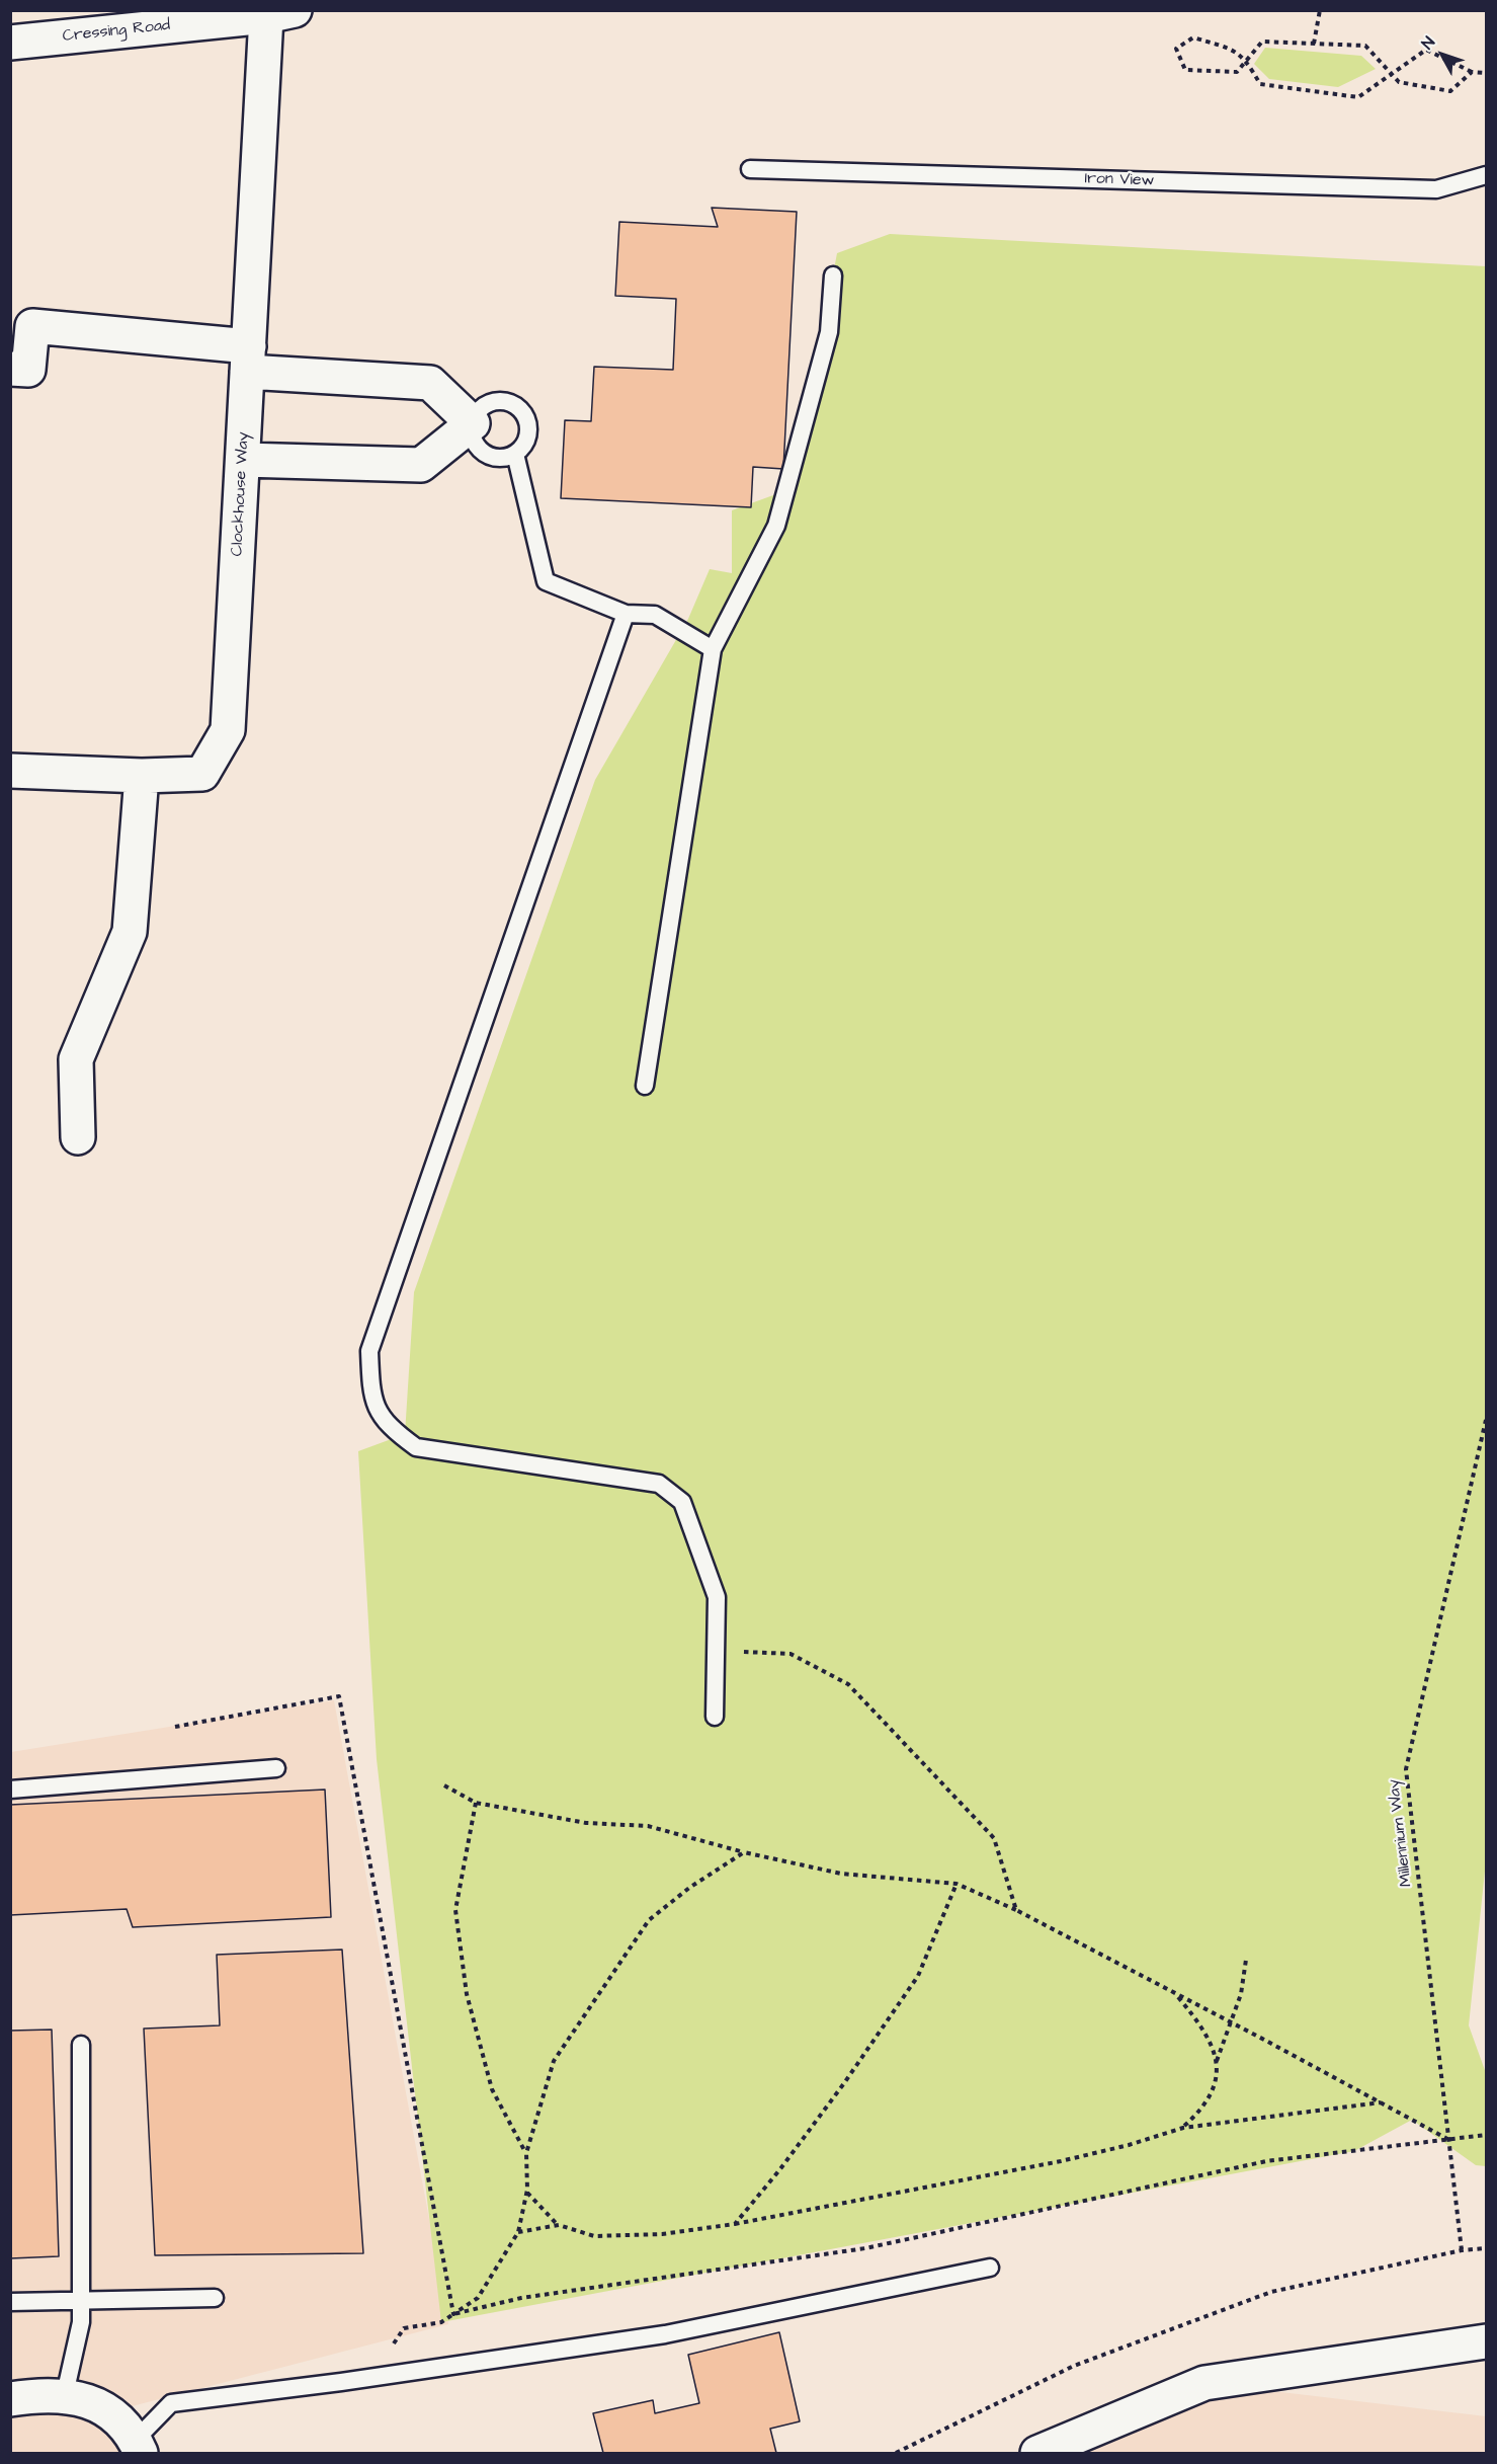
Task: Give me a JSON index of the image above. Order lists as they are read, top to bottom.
{
  "streets": {
    "street": ["Cressing Road", "Clockhouse Way"],
    "lane": ["Iron View"],
    "path": ["Millennium Way"]
  },
  "crossings": [
    ["Cressing Road", "Clockhouse Way"]
  ],
  "north": "top left"
}
